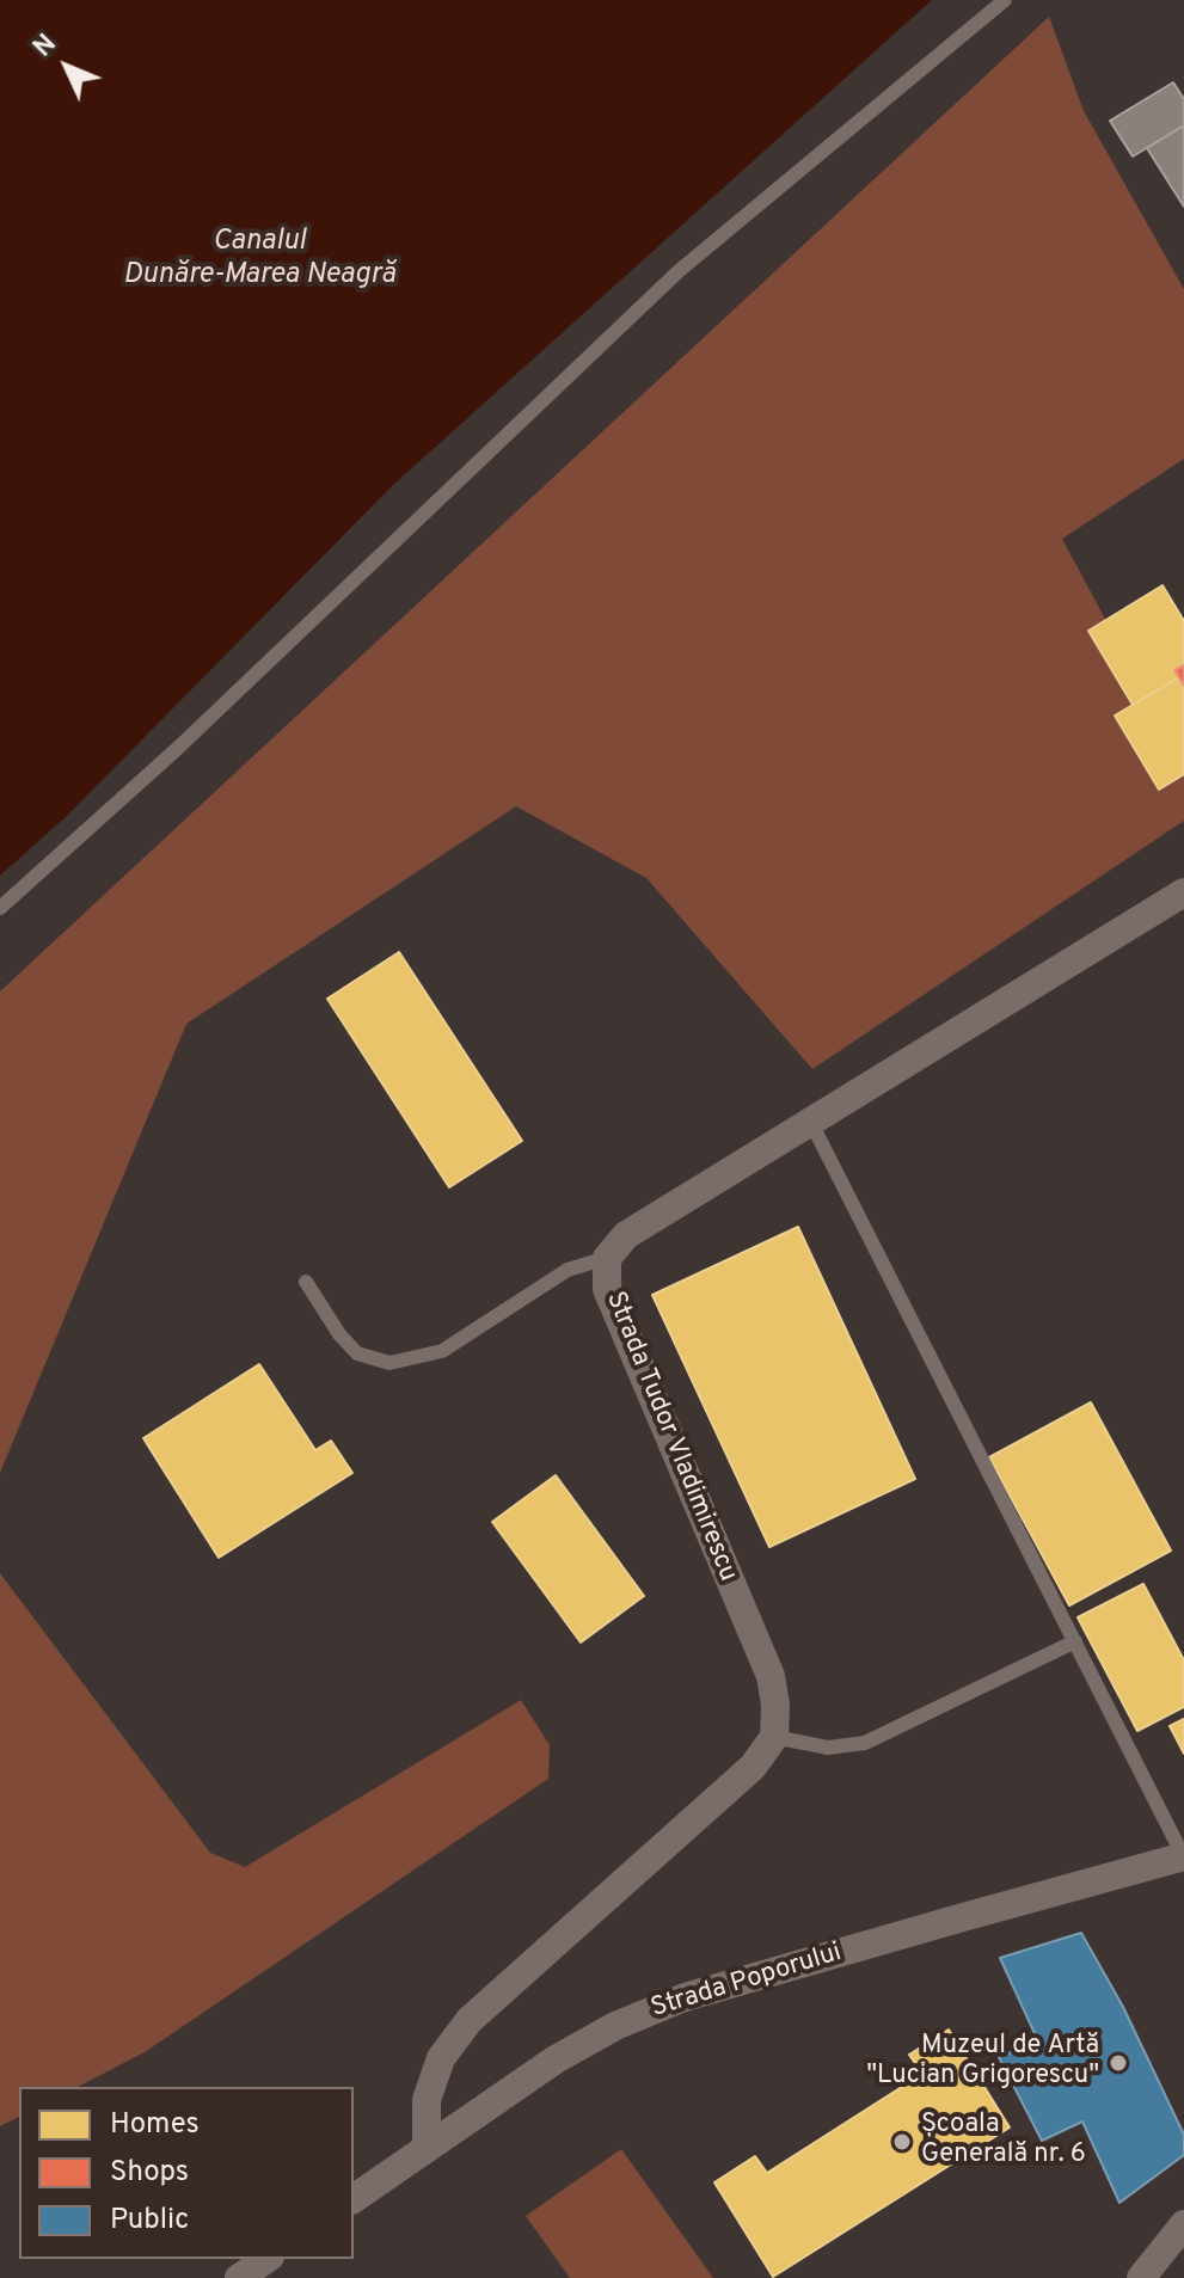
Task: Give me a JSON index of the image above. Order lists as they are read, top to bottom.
{
  "streets": {
    "street": ["Strada Tudor Vladimirescu", "Strada Poporului"]
  },
  "water": ["Canalul Dunăre-Marea Neagră"],
  "places": ["Muzeul de Artă \"Lucian Grigorescu\"", "Școala Generală nr. 6"],
  "legend": ["Homes", "Shops", "Public"],
  "north": "top left"
}
